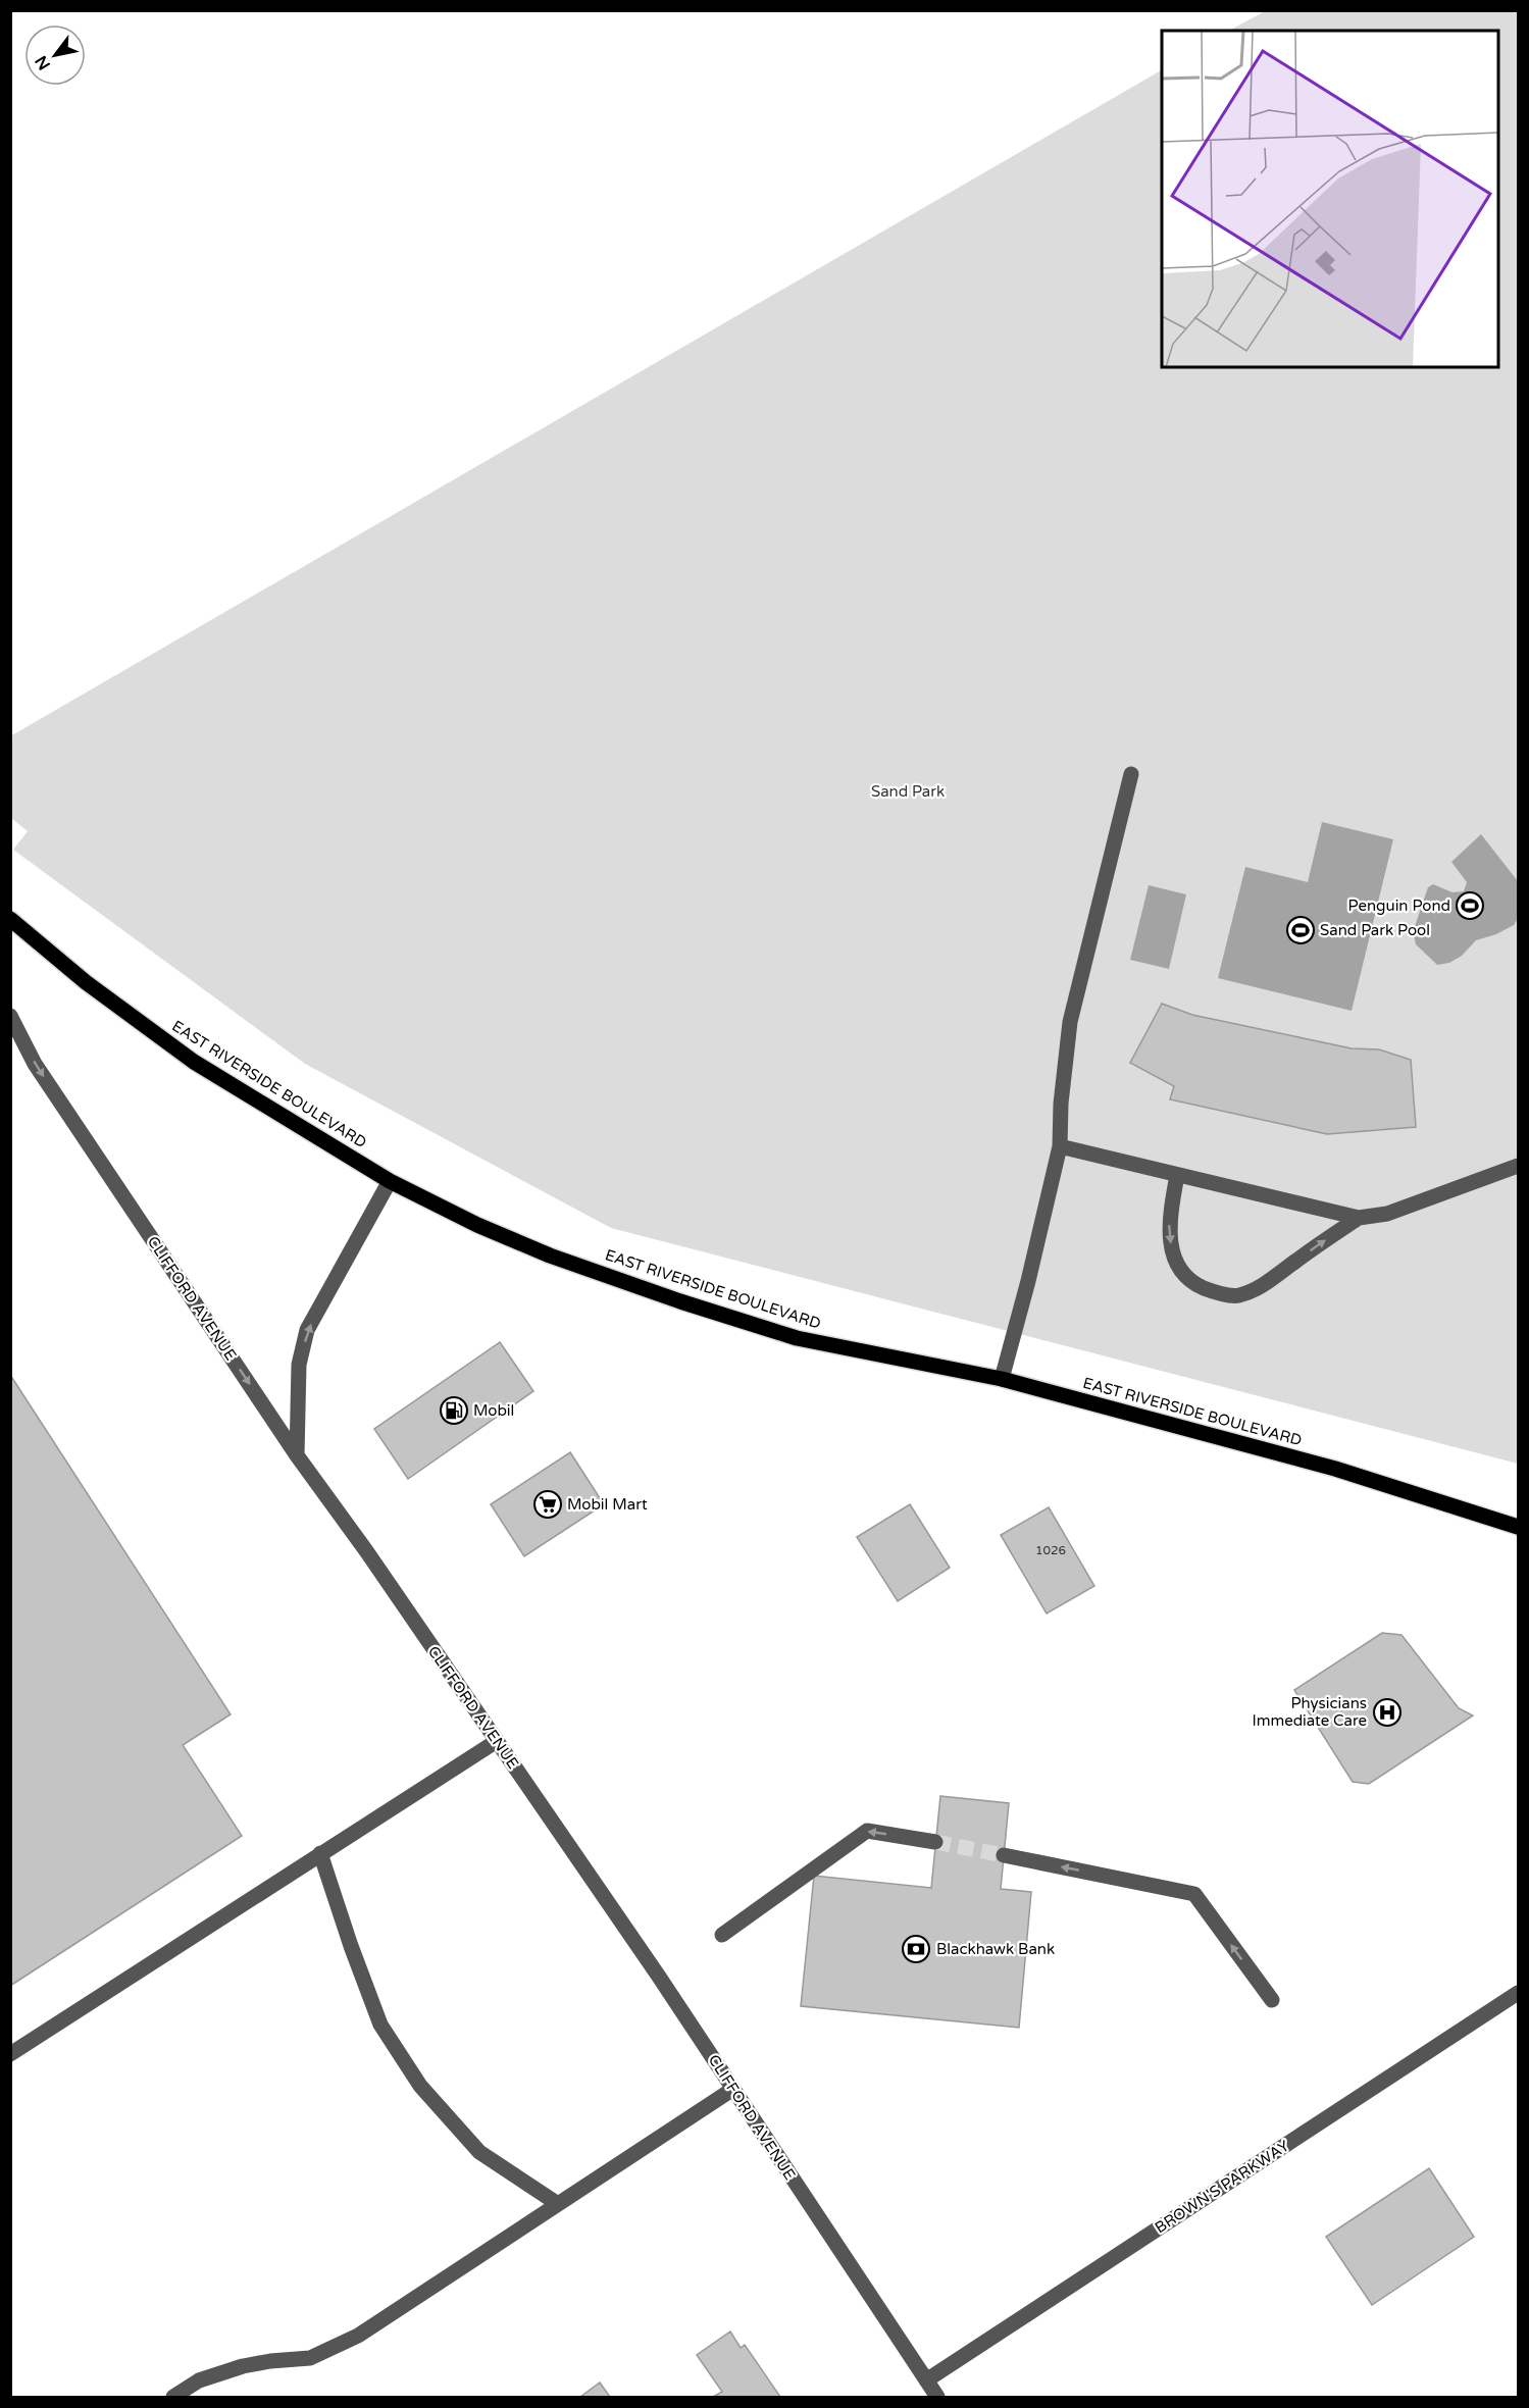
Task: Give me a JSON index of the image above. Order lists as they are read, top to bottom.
{
  "streets": {
    "main road": ["EAST RIVERSIDE BOULEVARD"],
    "street": ["CLIFFORD AVENUE", "BROWN'S PARKWAY"]
  },
  "crossings": [
    ["CLIFFORD AVENUE", "BROWN'S PARKWAY"]
  ],
  "parks": ["Sand Park"],
  "places": {
    "sports": ["Penguin Pond", "Sand Park Pool"],
    "fuel station": ["Mobil"],
    "supermarket": ["Mobil Mart"],
    "hospital": ["Physicians Immediate Care"],
    "bank": ["Blackhawk Bank"]
  },
  "house_numbers": ["1026"],
  "north": "bottom left"
}
